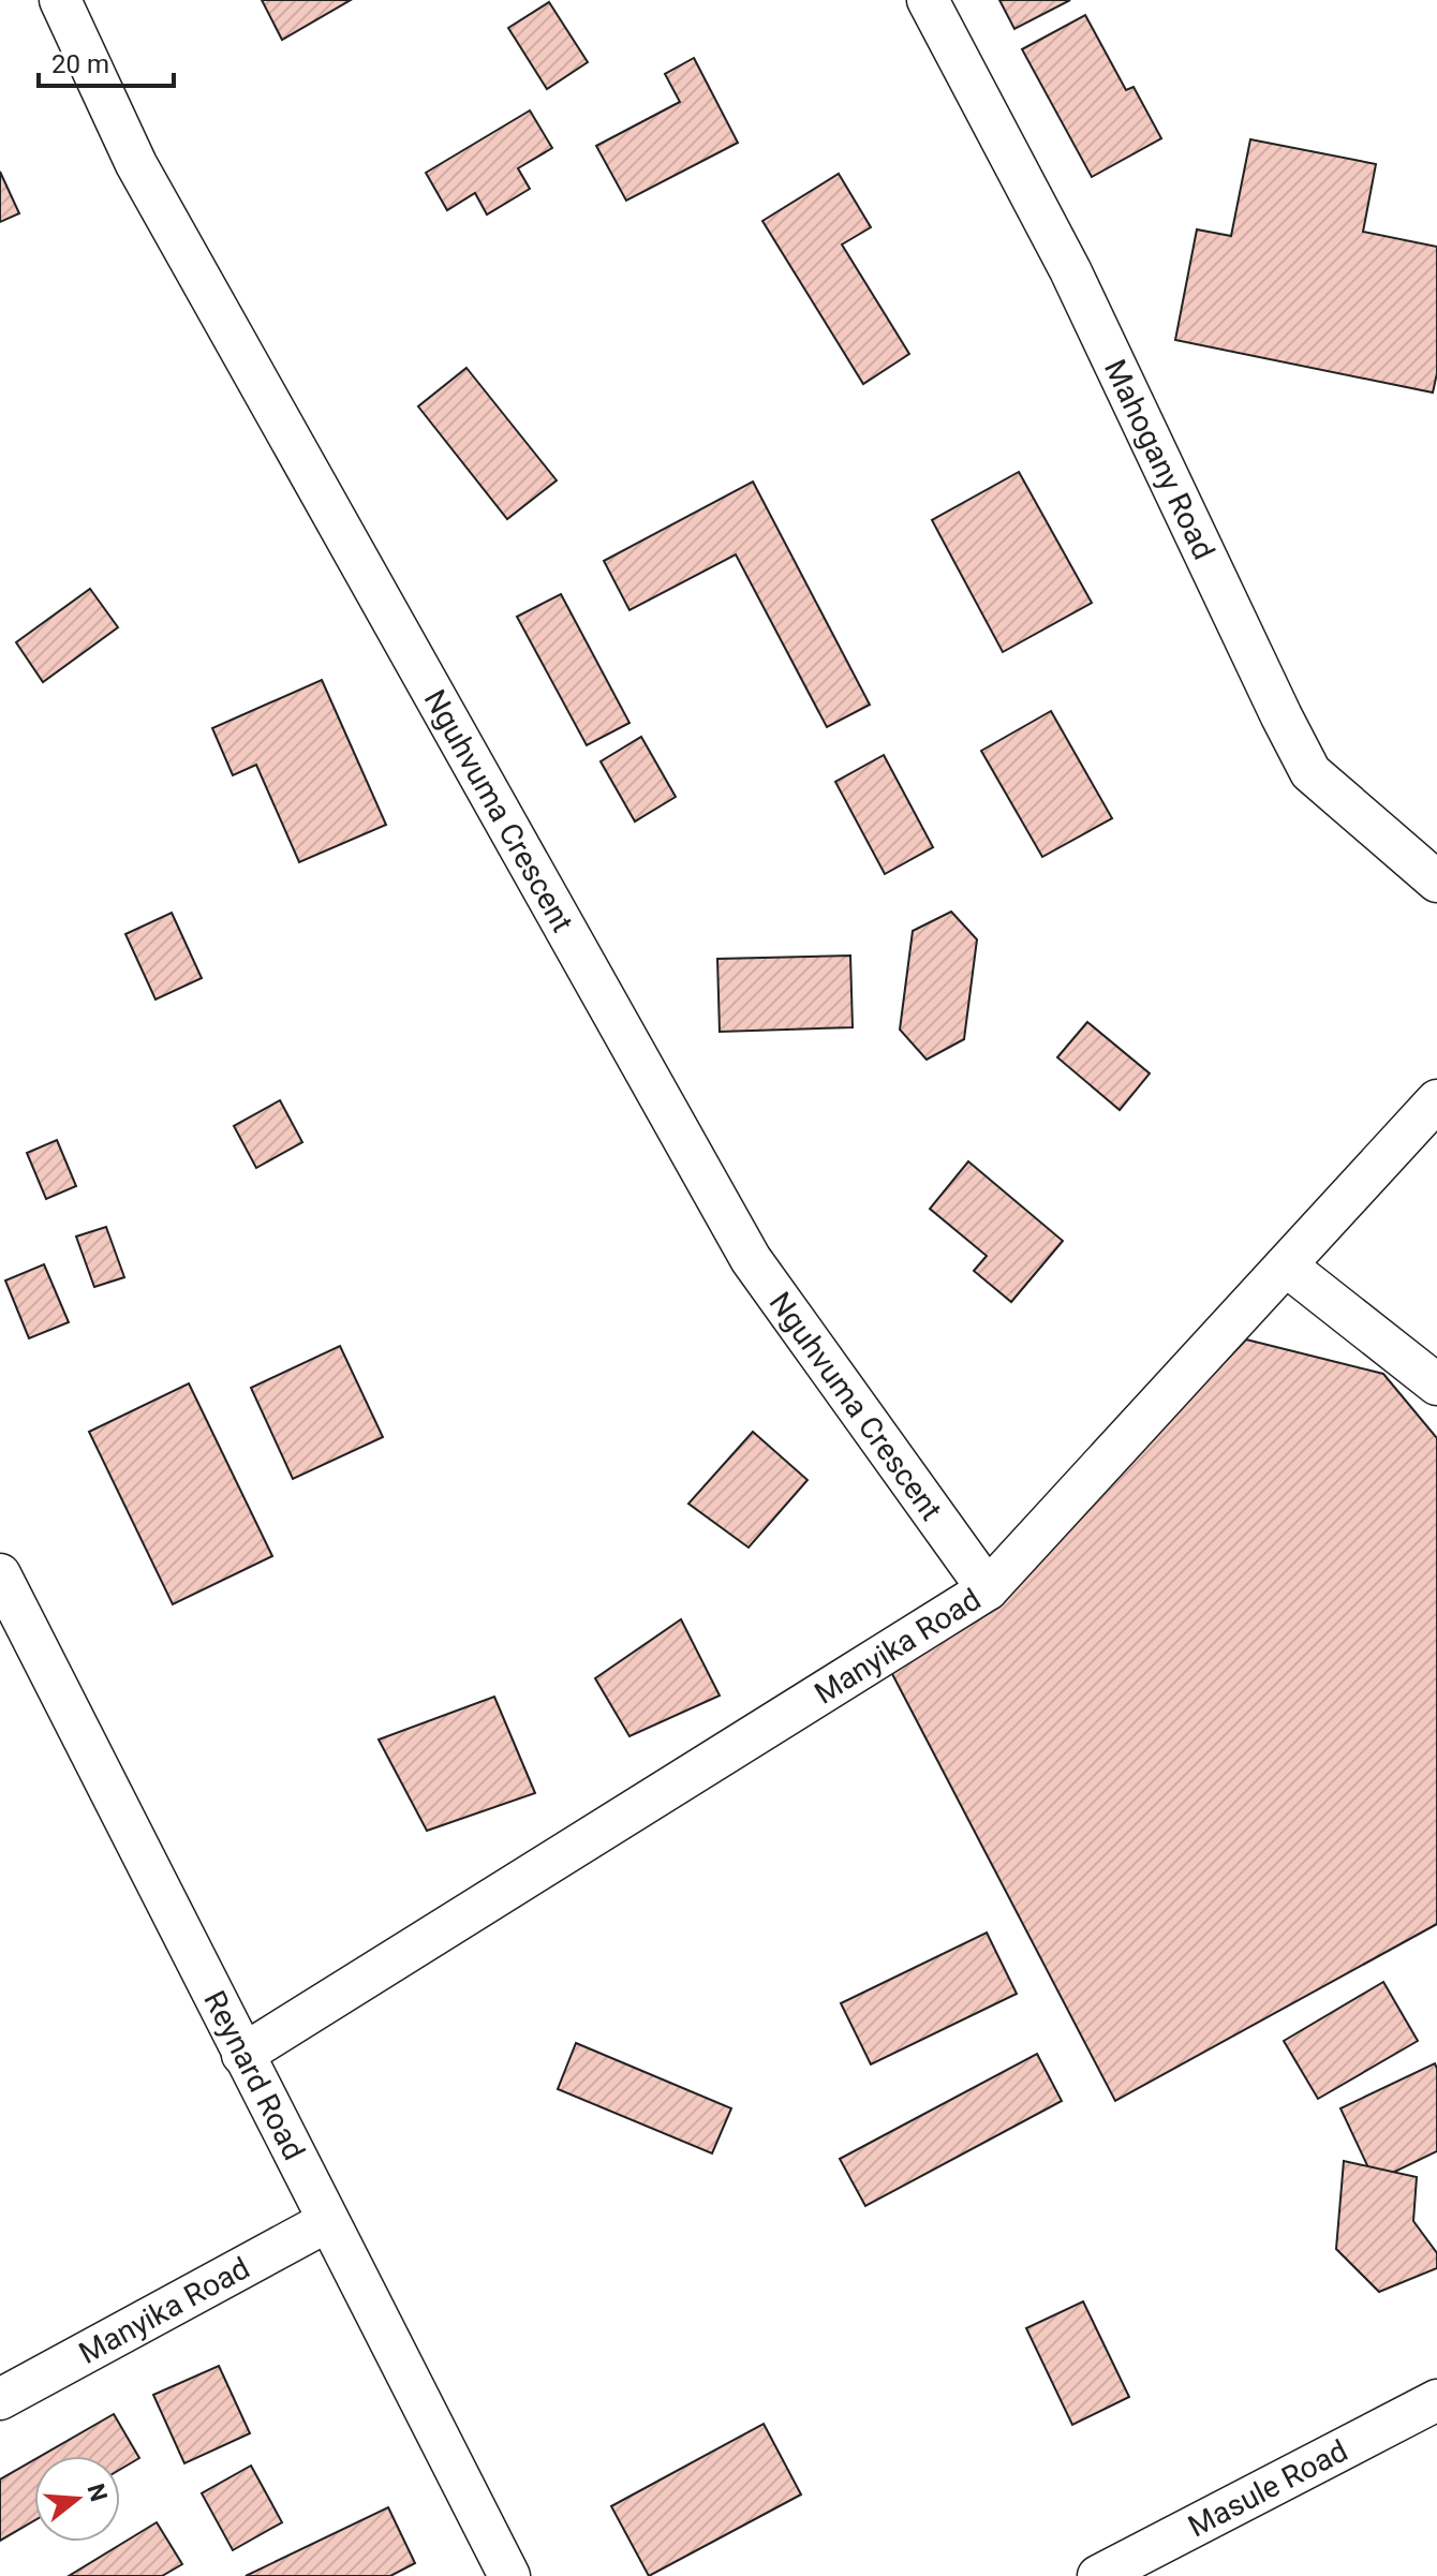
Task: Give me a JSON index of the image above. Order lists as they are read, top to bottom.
{
  "streets": {
    "street": [
      "Mahogany Road",
      "Nguhvuma Crescent",
      "Manyika Road",
      "Reynard Road",
      "Masule Road"
    ]
  },
  "crossings": [
    ["Nguhvuma Crescent", "Manyika Road"],
    ["Manyika Road", "Reynard Road"]
  ],
  "scale_bar": "20 m",
  "north": "right"
}
